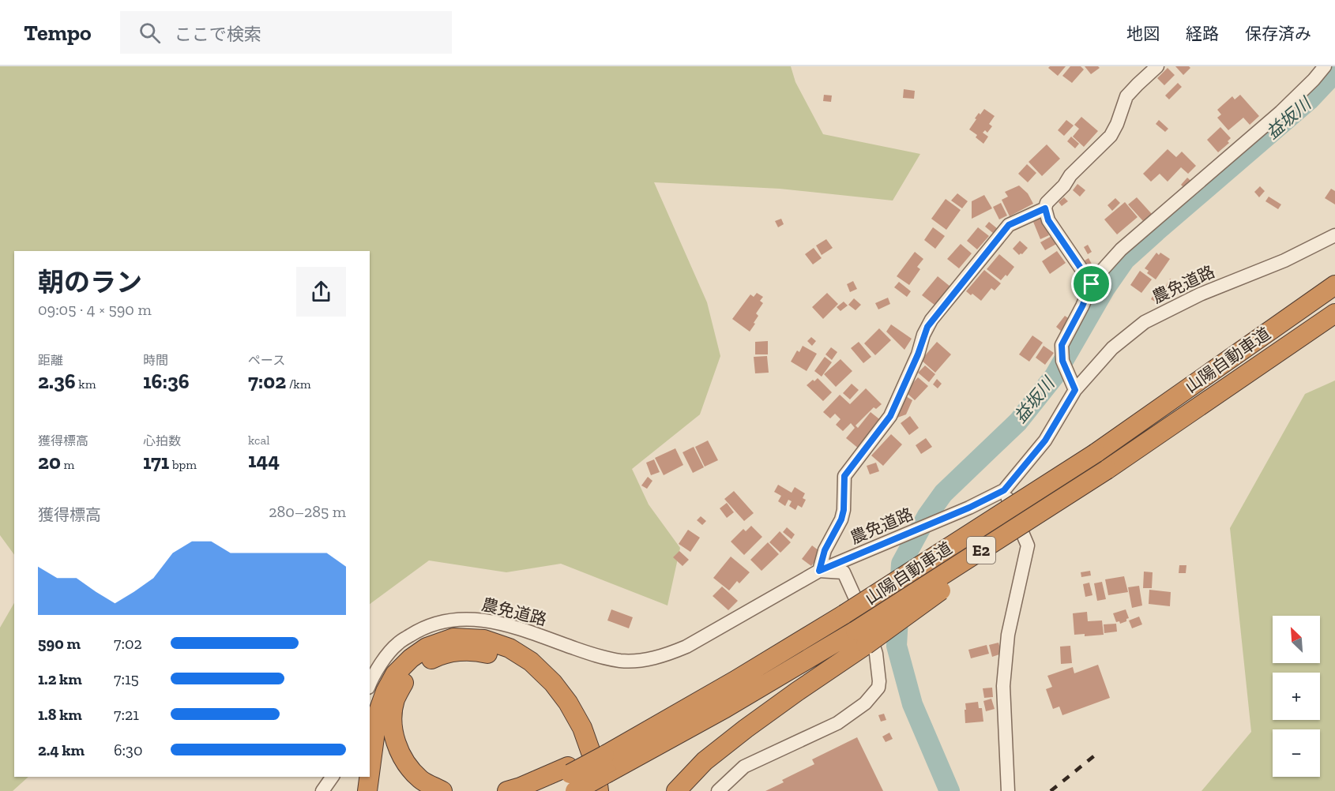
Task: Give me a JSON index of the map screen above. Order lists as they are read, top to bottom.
{
  "streets": {
    "highway": ["山陽自動車道", "E2"],
    "street": ["農免道路"]
  },
  "water": ["益坂川"],
  "north": "top left",
  "page": {
    "header": "Tempo",
    "search": "ここで検索",
    "nav": ["地図", "経路", "保存済み"],
    "heading": ["朝のラン", "09:05 · 4 × 590 m"],
    "stats": [
      ["距離", "2.36 km"],
      ["時間", "16:36"],
      ["ペース", "7:02 /km"],
      ["獲得標高", "20 m"],
      ["心拍数", "171 bpm"],
      ["kcal", "144"]
    ],
    "chart": ["獲得標高", "280–285 m"],
    "map_buttons": ["+", "−"],
    "list": [
      {
        "name": "590 m",
        "note": "7:02"
      },
      {
        "name": "1.2 km",
        "note": "7:15"
      },
      {
        "name": "1.8 km",
        "note": "7:21"
      },
      {
        "name": "2.4 km",
        "note": "6:30"
      }
    ]
  }
}
